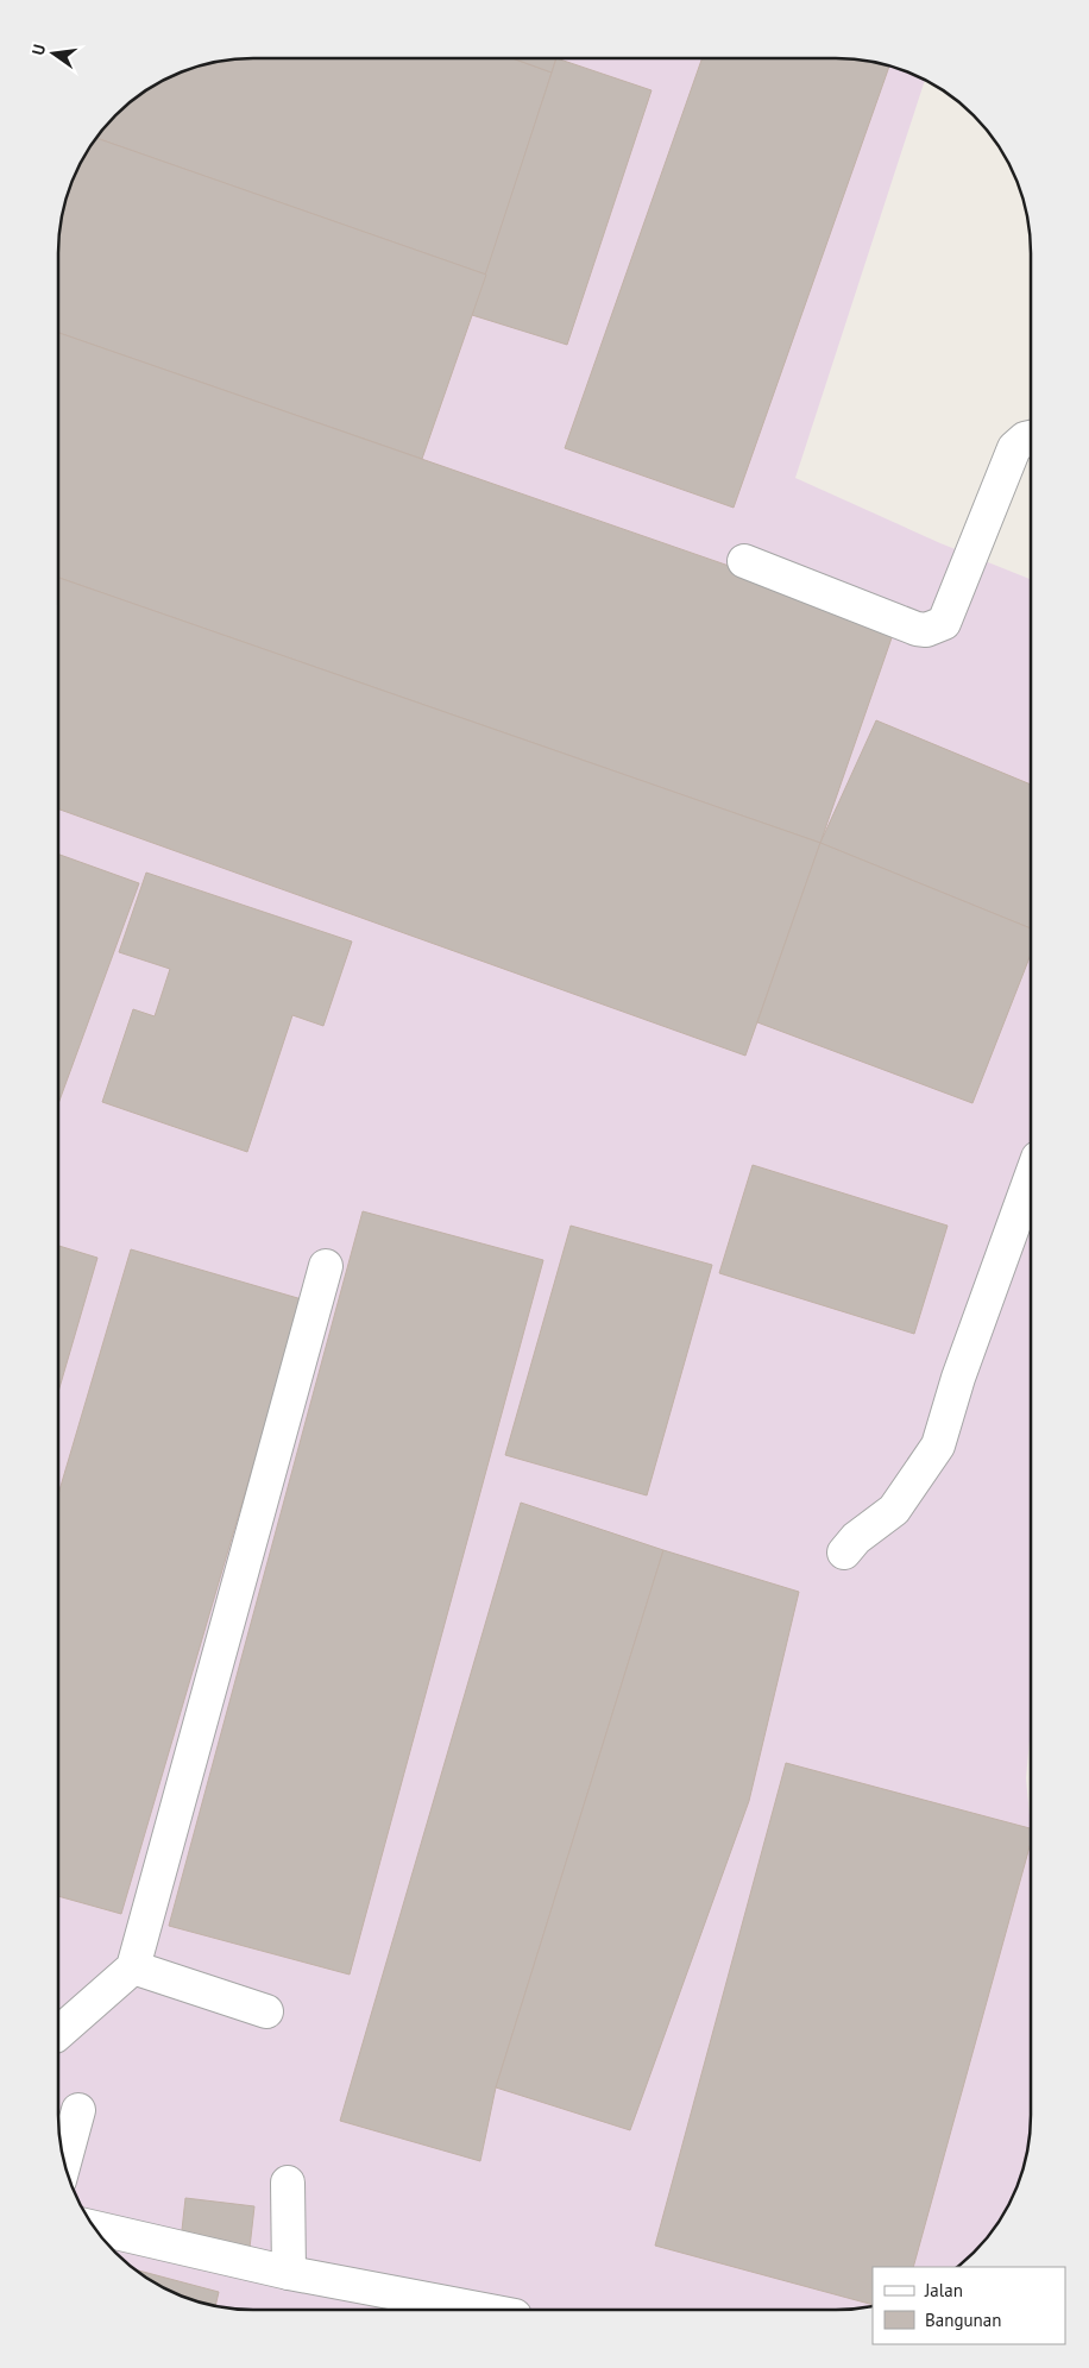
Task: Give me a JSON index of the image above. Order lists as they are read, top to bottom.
{
  "legend": ["Jalan", "Bangunan"],
  "north": "left"
}
